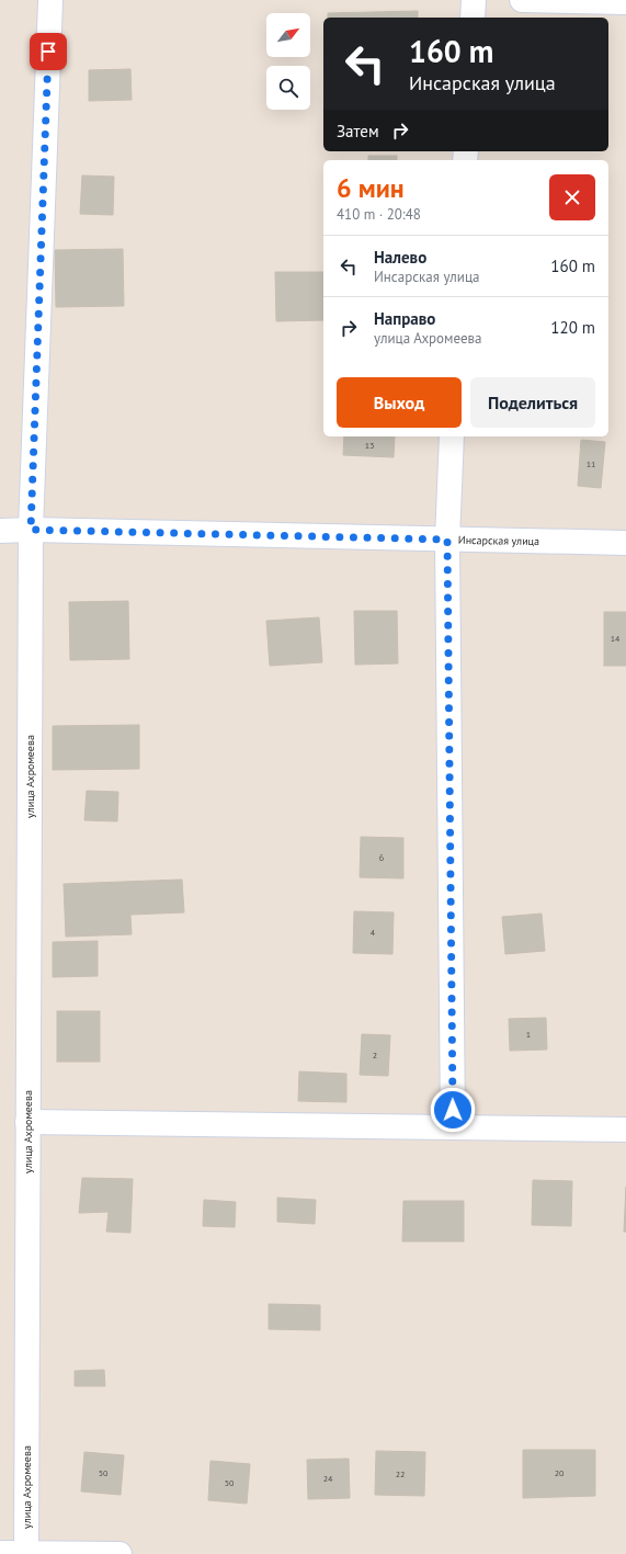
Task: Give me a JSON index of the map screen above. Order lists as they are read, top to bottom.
{
  "streets": {
    "street": ["Инсарская улица", "улица Ахромеева"]
  },
  "crossings": [
    ["Инсарская улица", "улица Ахромеева"]
  ],
  "house_numbers": [
    "13",
    "11",
    "14",
    "6",
    "4",
    "1",
    "2",
    "50",
    "20",
    "22",
    "24",
    "50"
  ],
  "north": "top right",
  "page": {
    "turn": ["160 m", "Инсарская улица"],
    "then": "Затем",
    "heading": ["6 мин", "410 m · 20:48"],
    "list": [
      {
        "name": "Налево",
        "note": "Инсарская улица",
        "value": "160 m"
      },
      {
        "name": "Направо",
        "note": "улица Ахромеева",
        "value": "120 m"
      }
    ],
    "buttons": ["Выход", "Поделиться"]
  }
}
